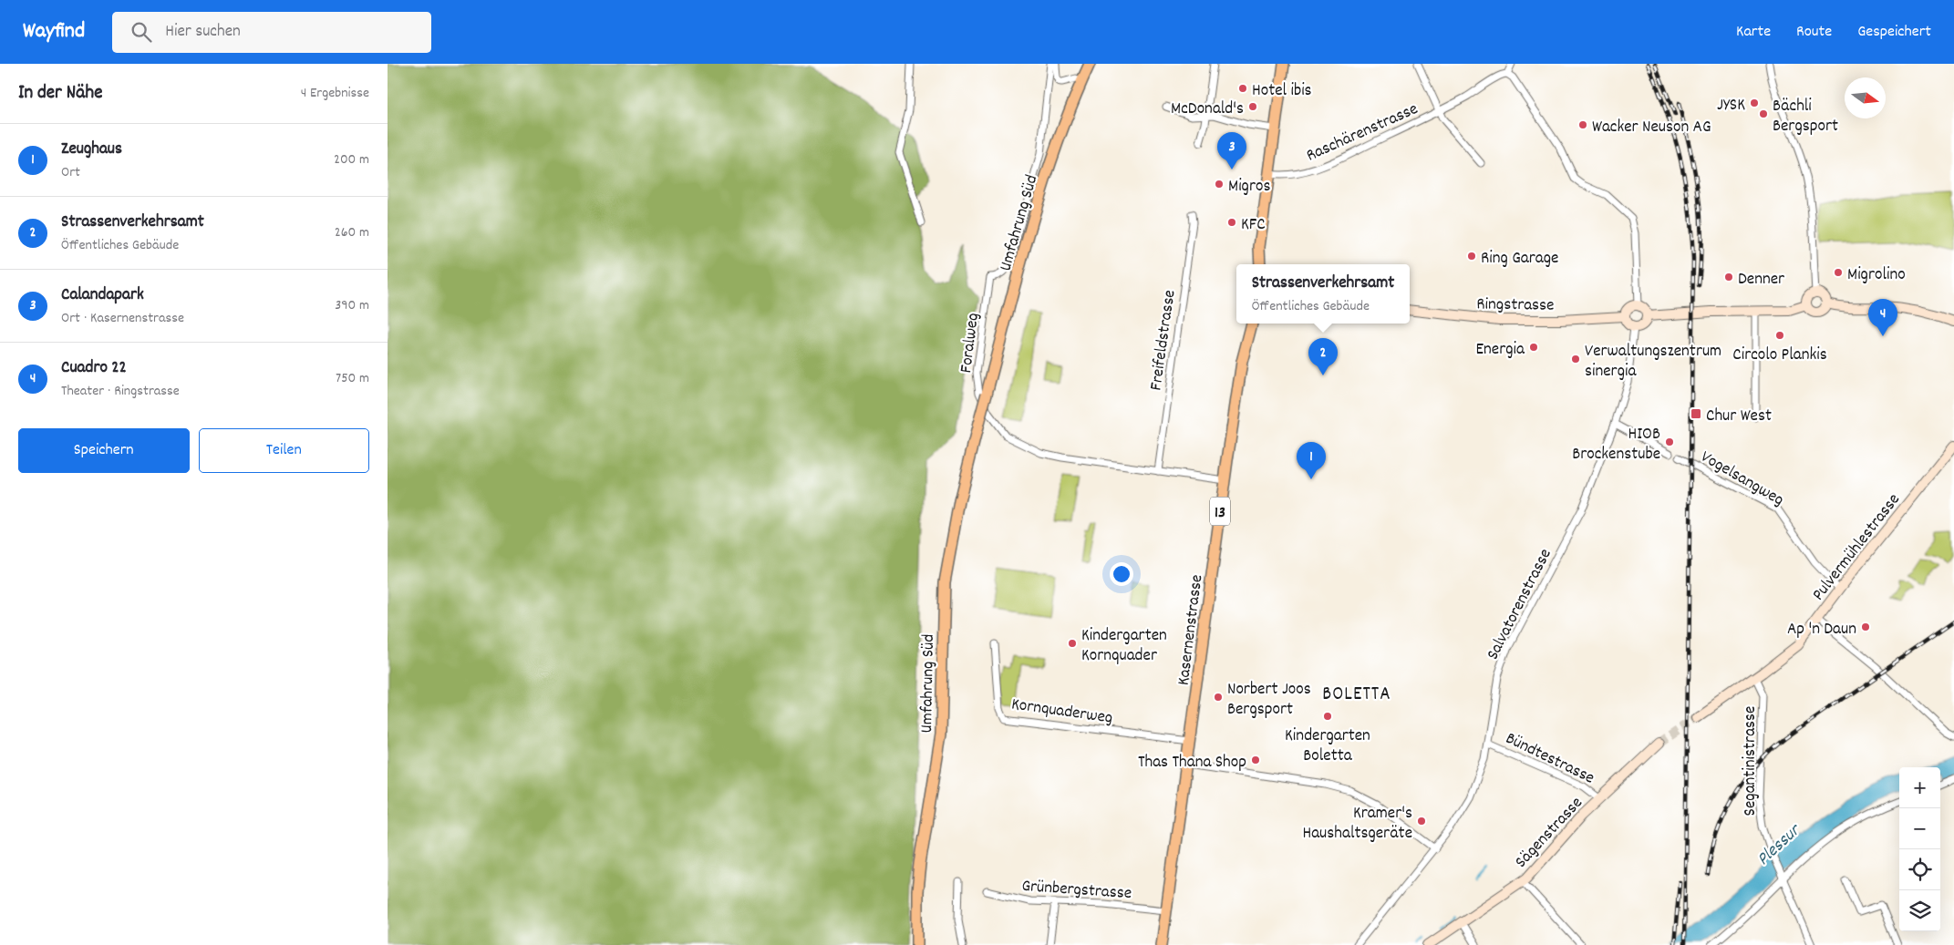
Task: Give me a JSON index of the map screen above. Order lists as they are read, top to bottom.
{
  "streets": {
    "main road": ["Umfahrung Süd", "13", "Kasernenstrasse"],
    "street": [
      "Raschärenstrasse",
      "Ringstrasse",
      "Freifeldstrasse",
      "Foralweg",
      "Vogelsangweg",
      "Pulvermühlestrasse",
      "Salvatorenstrasse",
      "Kornquaderweg",
      "Bündtestrasse",
      "Segantinistrasse",
      "Sägenstrasse",
      "Grünbergstrasse"
    ]
  },
  "crossings": [
    ["Ringstrasse", "Salvatorenstrasse"],
    ["Freifeldstrasse", "Foralweg"],
    ["Foralweg", "Kasernenstrasse"],
    ["Vogelsangweg", "Pulvermühlestrasse"],
    ["Pulvermühlestrasse", "Segantinistrasse"],
    ["Salvatorenstrasse", "Bündtestrasse"],
    ["Kasernenstrasse", "Kornquaderweg"],
    ["Kasernenstrasse", "Grünbergstrasse"],
    ["Bündtestrasse", "Sägenstrasse"]
  ],
  "districts": ["BOLETTA"],
  "water": ["Plessur"],
  "places": {
    "other": [
      "Hotel ibis",
      "JYSK",
      "McDonald's",
      "Bächli Bergsport",
      "Wacker Neuson AG",
      "Migros",
      "KFC",
      "Ring Garage",
      "Migrolino",
      "Denner",
      "Circolo Plankis",
      "Energia",
      "Verwaltungszentrum sinergia",
      "HIOB Brockenstube",
      "Ap 'n Daun",
      "Kindergarten Kornquader",
      "Norbert Joos Bergsport",
      "Kindergarten Boletta",
      "Thas Thana Shop",
      "Kramer's Haushaltsgeräte"
    ],
    "transit": ["Chur West"]
  },
  "north": "right",
  "page": {
    "header": "Wayfind",
    "search": "Hier suchen",
    "nav": ["Karte", "Route", "Gespeichert"],
    "heading": ["In der Nähe", "4 Ergebnisse"],
    "list": [
      {
        "mark": "1",
        "name": "Zeughaus",
        "note": "Ort",
        "value": "200 m"
      },
      {
        "mark": "2",
        "name": "Strassenverkehrsamt",
        "note": "Öffentliches Gebäude",
        "value": "260 m"
      },
      {
        "mark": "3",
        "name": "Calandapark",
        "note": "Ort · Kasernenstrasse",
        "value": "390 m"
      },
      {
        "mark": "4",
        "name": "Cuadro 22",
        "note": "Theater · Ringstrasse",
        "value": "750 m"
      }
    ],
    "pins": [
      "3",
      "4",
      "2",
      "1"
    ],
    "popup": ["Strassenverkehrsamt", "Öffentliches Gebäude"],
    "buttons": ["Speichern", "Teilen"],
    "map_buttons": ["+", "−"]
  }
}
